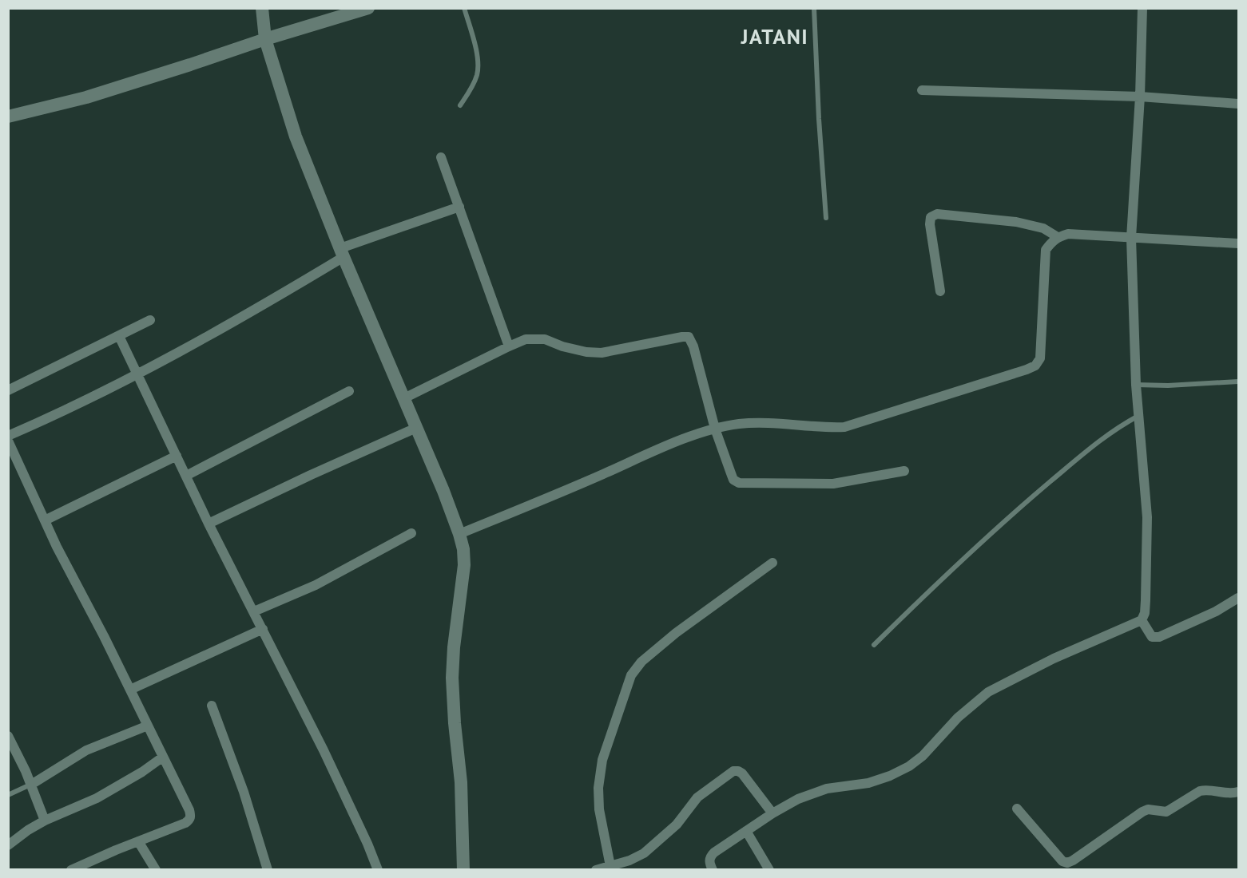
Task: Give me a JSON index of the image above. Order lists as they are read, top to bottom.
{
  "districts": ["JATANI"]
}
